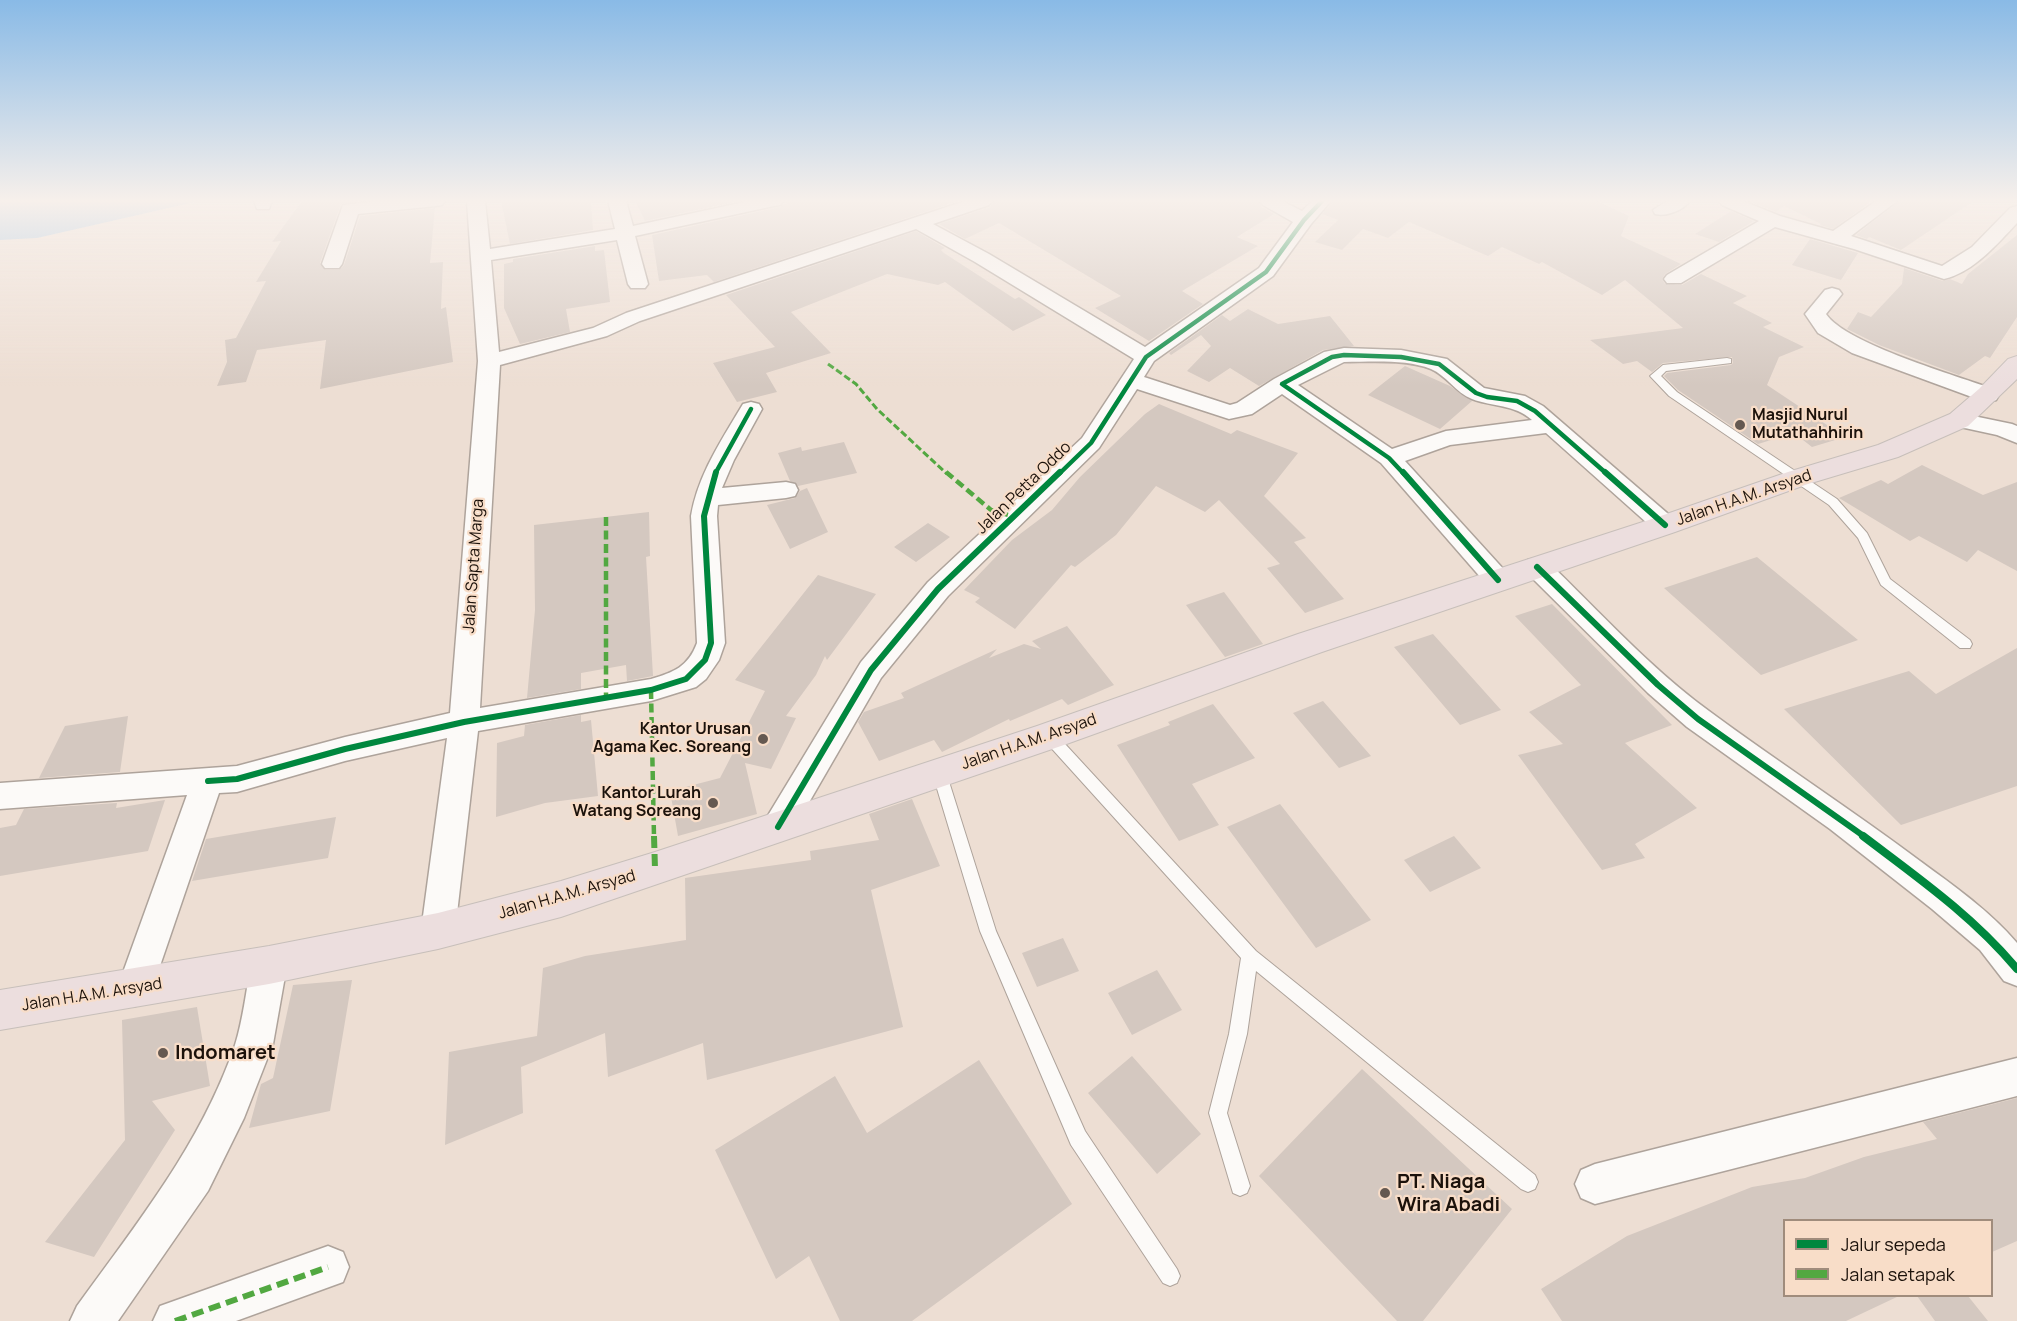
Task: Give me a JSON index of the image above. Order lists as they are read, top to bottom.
{
  "streets": {
    "highway": ["Jalan H.A.M. Arsyad"],
    "street": ["Jalan Petta Oddo", "Jalan Sapta Marga"]
  },
  "crossings": [
    ["Jalan Petta Oddo", "Jalan H.A.M. Arsyad"],
    ["Jalan H.A.M. Arsyad", "Jalan Sapta Marga"]
  ],
  "places": [
    "Masjid Nurul Mutathahhirin",
    "Kantor Urusan Agama Kec. Soreang",
    "Kantor Lurah Watang Soreang",
    "Indomaret",
    "PT. Niaga Wira Abadi"
  ],
  "legend": ["Jalur sepeda", "Jalan setapak"]
}
